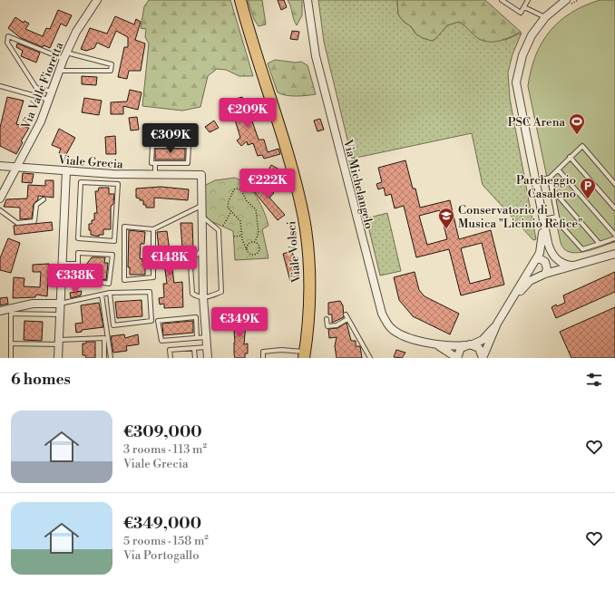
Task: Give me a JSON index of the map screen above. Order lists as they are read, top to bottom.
{
  "streets": {
    "main road": ["Viale Volsci"],
    "street": ["Via Valle Fioretta", "Viale Grecia", "Via Michelangelo"]
  },
  "crossings": [
    ["Via Valle Fioretta", "Viale Grecia"]
  ],
  "places": {
    "sports": ["PSC Arena"],
    "parking": ["Parcheggio Casaleno"],
    "school or university": ["Conservatorio di Musica \"Licinio Refice\""]
  },
  "page": {
    "price": [
      "€209K",
      "€309K",
      "€222K",
      "€148K",
      "€338K",
      "€349K"
    ],
    "heading": "6 homes",
    "list": [
      {
        "name": "€309,000",
        "note": "3 rooms · 113 m² · Viale Grecia"
      },
      {
        "name": "€349,000",
        "note": "5 rooms · 158 m² · Via Portogallo"
      }
    ]
  }
}
